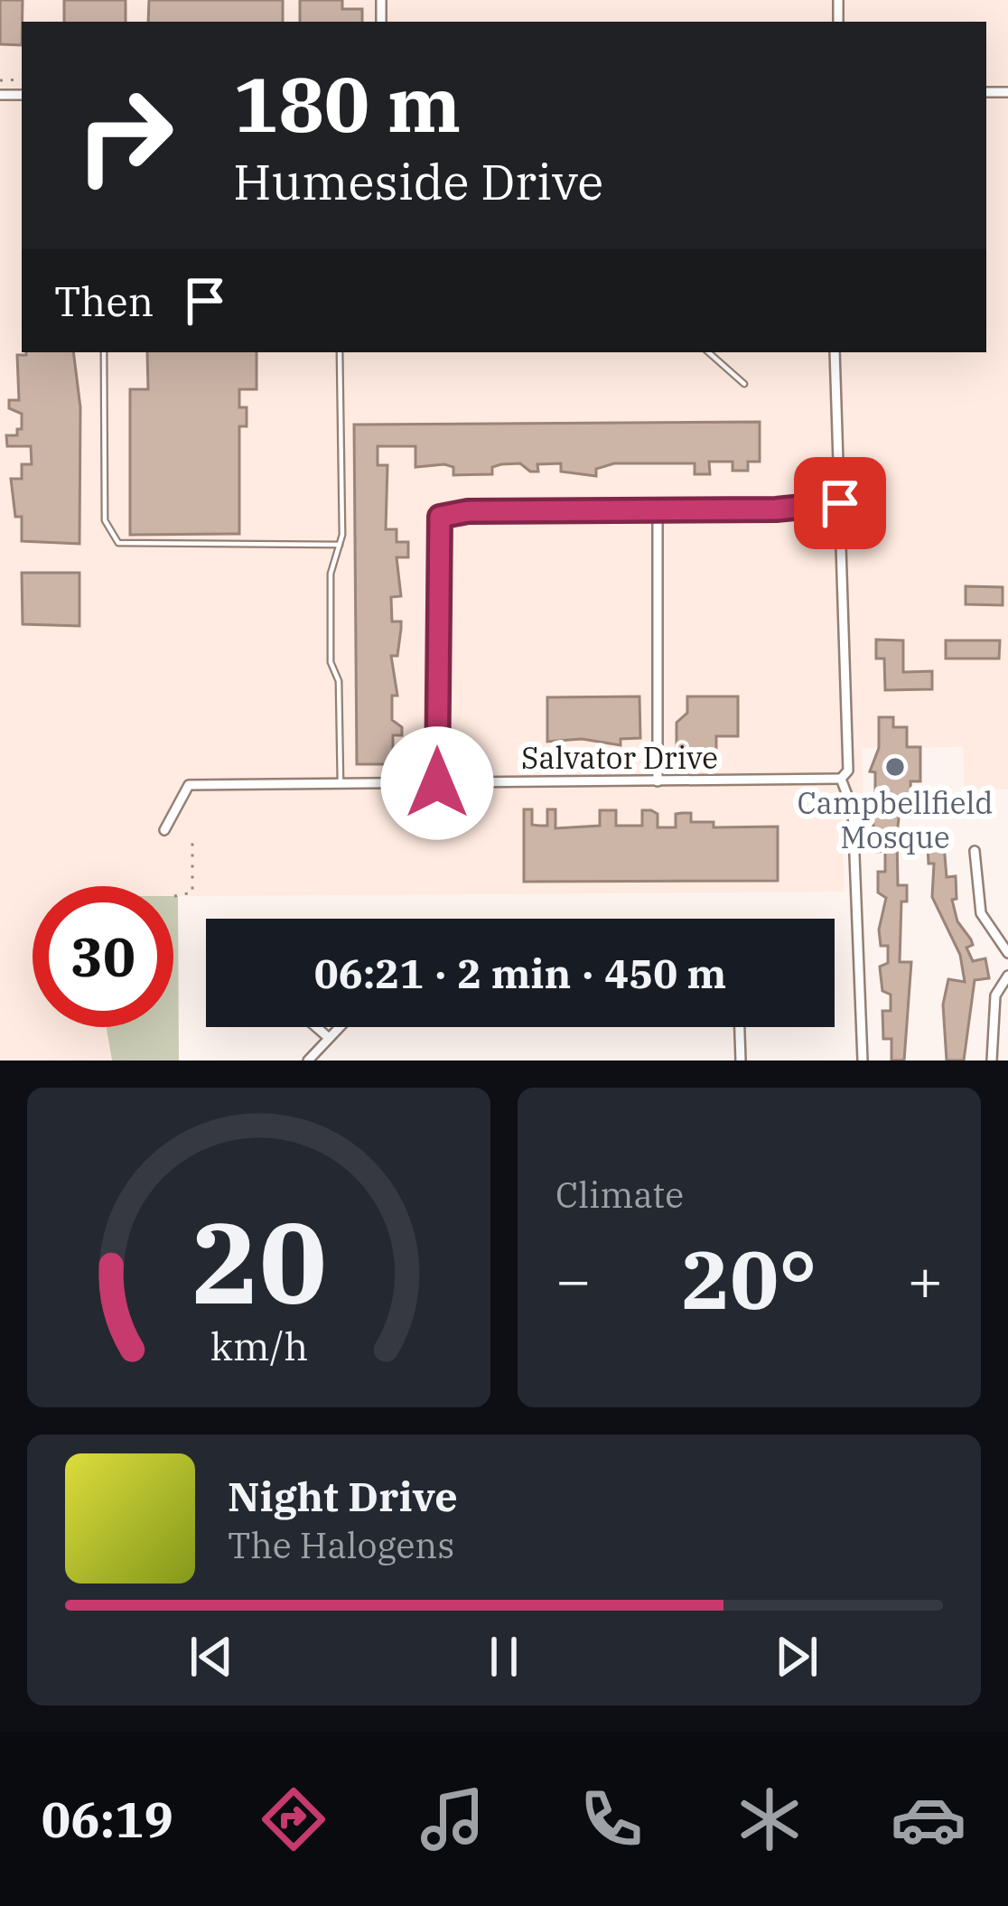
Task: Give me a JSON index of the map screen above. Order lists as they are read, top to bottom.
{
  "streets": {
    "street": ["Salvator Drive"]
  },
  "places": ["Campbellfield Mosque"],
  "page": {
    "turn": ["180 m", "Humeside Drive"],
    "then": "Then",
    "limit": "30",
    "trip": "06:21 · 2 min · 450 m",
    "tile": "Climate",
    "heat": ["−", "20°", "+"],
    "song": ["Night Drive", "The Halogens"],
    "tabs": "06:19",
    "gauge": ["20", "km/h"]
  }
}
